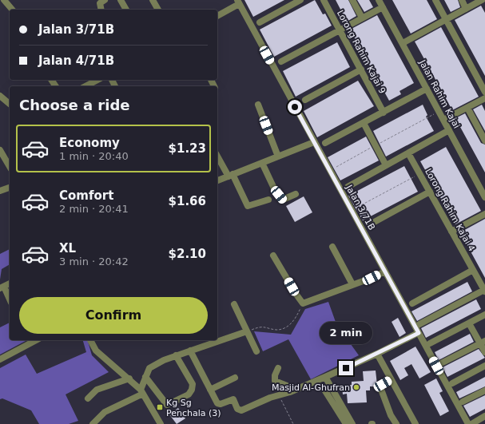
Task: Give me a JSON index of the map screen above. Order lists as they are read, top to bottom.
{
  "streets": {
    "street": [
      "Lorong Rahim Kajai 9",
      "Jalan Rahim Kajai",
      "Jalan 3/71B",
      "Lorong Rahim Kajai 4"
    ]
  },
  "places": {
    "other": ["Masjid Al-Ghufran"],
    "transit": ["Kg Sg Penchala (3)"]
  },
  "page": {
    "banner": ["Jalan 3/71B", "Jalan 4/71B"],
    "heading": "Choose a ride",
    "list": [
      {
        "name": "Economy",
        "note": "1 min · 20:40",
        "value": "$1.23"
      },
      {
        "name": "Comfort",
        "note": "2 min · 20:41",
        "value": "$1.66"
      },
      {
        "name": "XL",
        "note": "3 min · 20:42",
        "value": "$2.10"
      }
    ],
    "buttons": "Confirm",
    "bubble": "2 min"
  }
}
